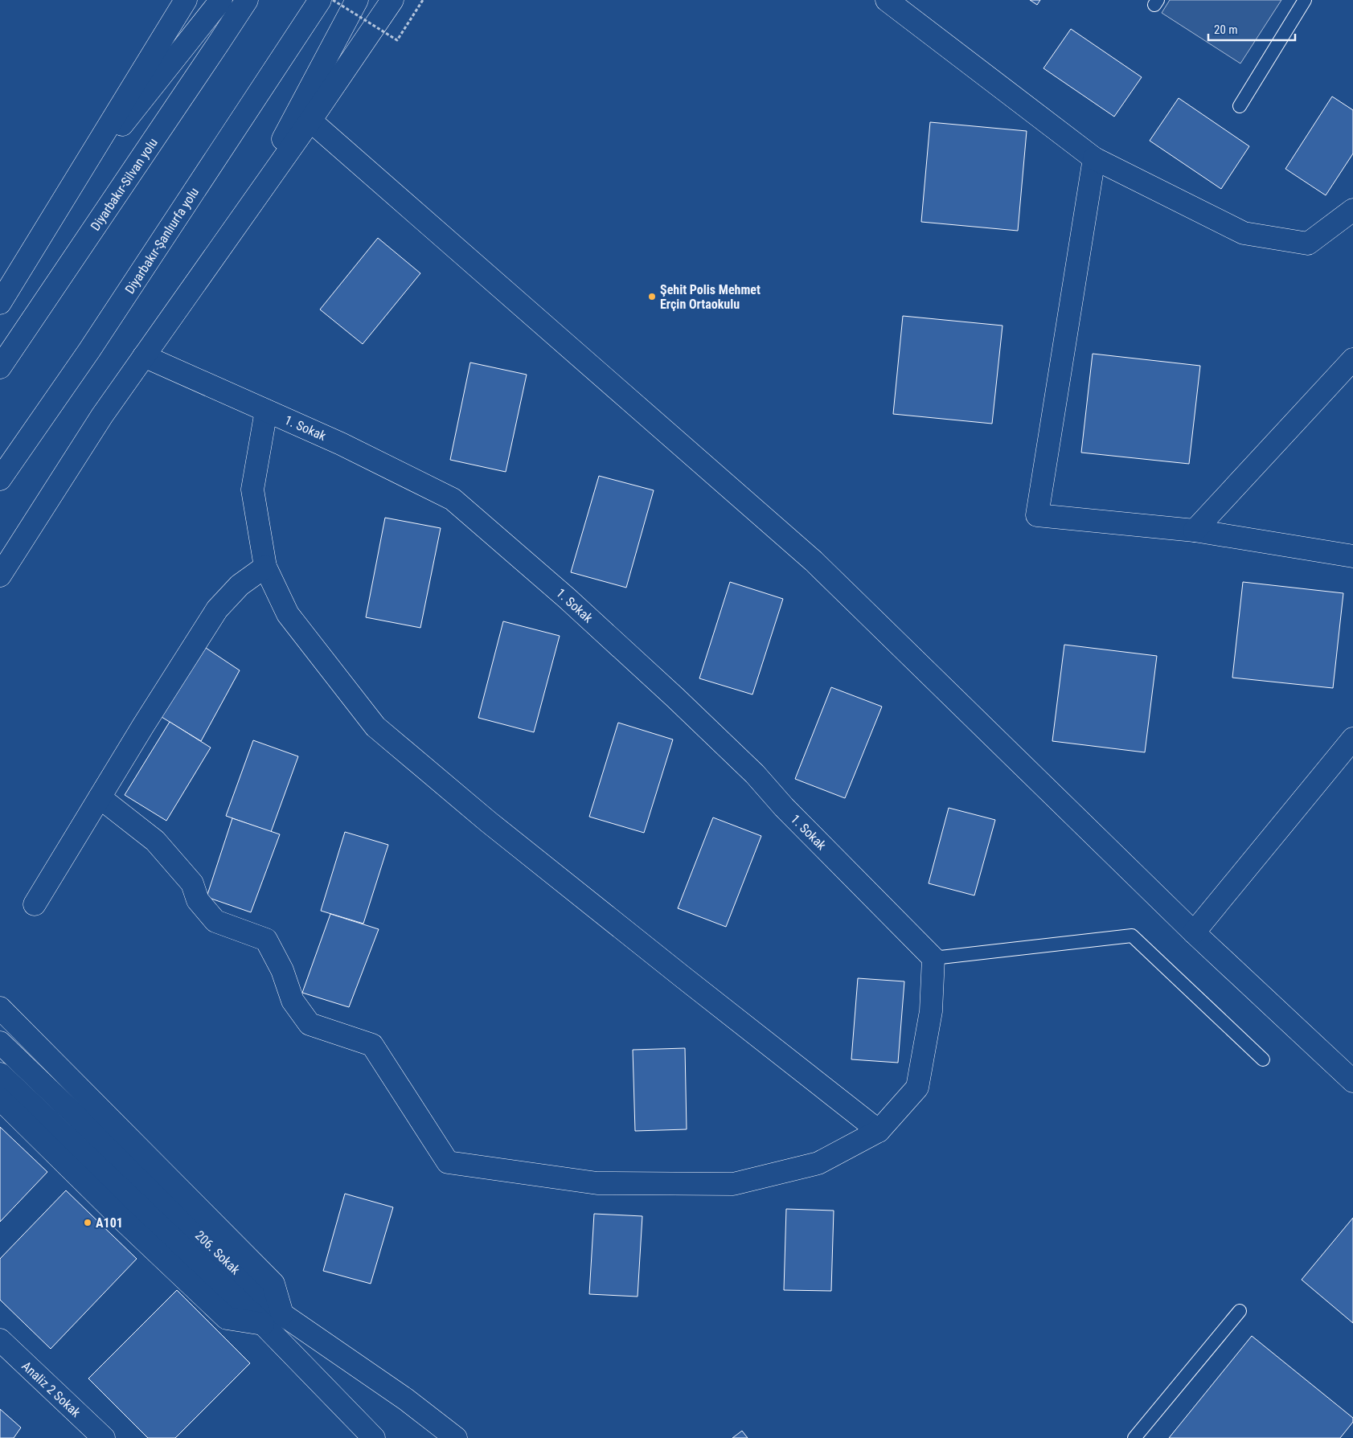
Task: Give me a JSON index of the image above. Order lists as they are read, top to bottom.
{
  "streets": {
    "main road": [
      "Diyarbakır-Silvan yolu",
      "Diyarbakır-Şanlıurfa yolu",
      "1. Sokak",
      "206. Sokak",
      "Analiz 2 Sokak"
    ]
  },
  "places": ["Şehit Polis Mehmet Erçin Ortaokulu", "A101"],
  "scale_bar": "20 m"
}
